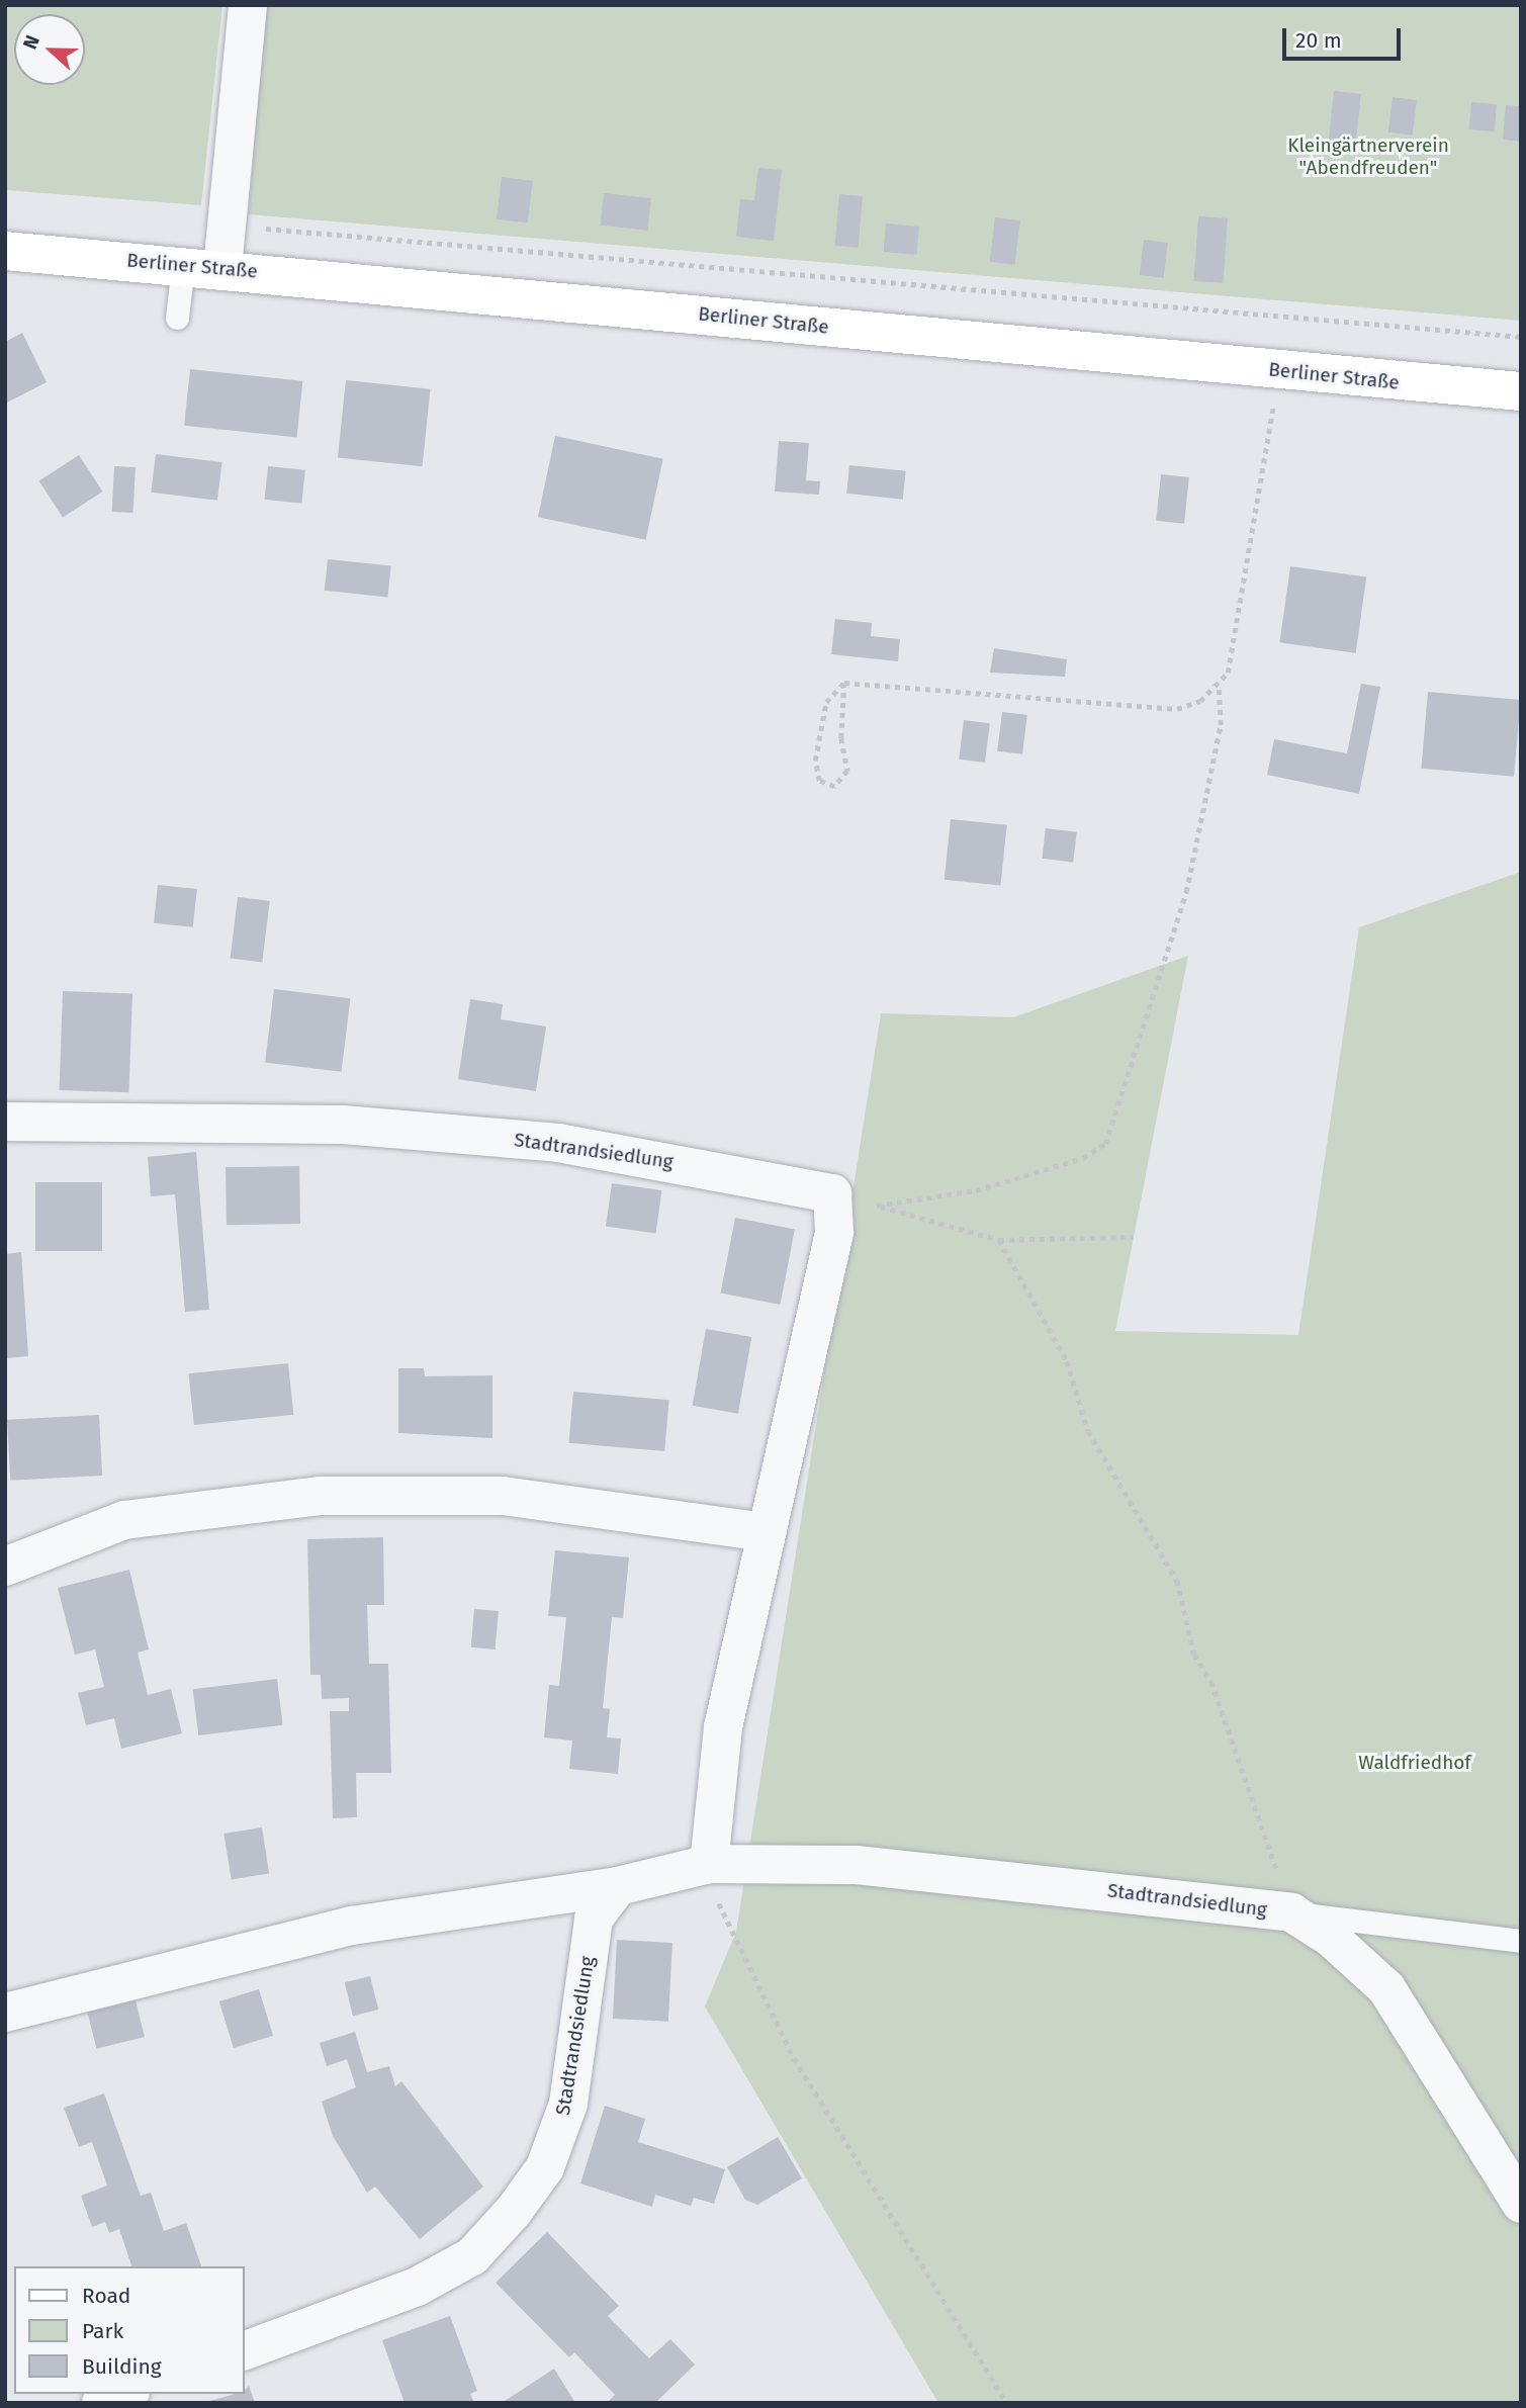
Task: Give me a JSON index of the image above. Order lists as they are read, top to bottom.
{
  "streets": {
    "main road": ["Berliner Straße"],
    "street": ["Stadtrandsiedlung"]
  },
  "parks": ["Kleingärtnerverein \"Abendfreuden\"", "Waldfriedhof"],
  "legend": ["Road", "Park", "Building"],
  "scale_bar": "20 m",
  "north": "left"
}
